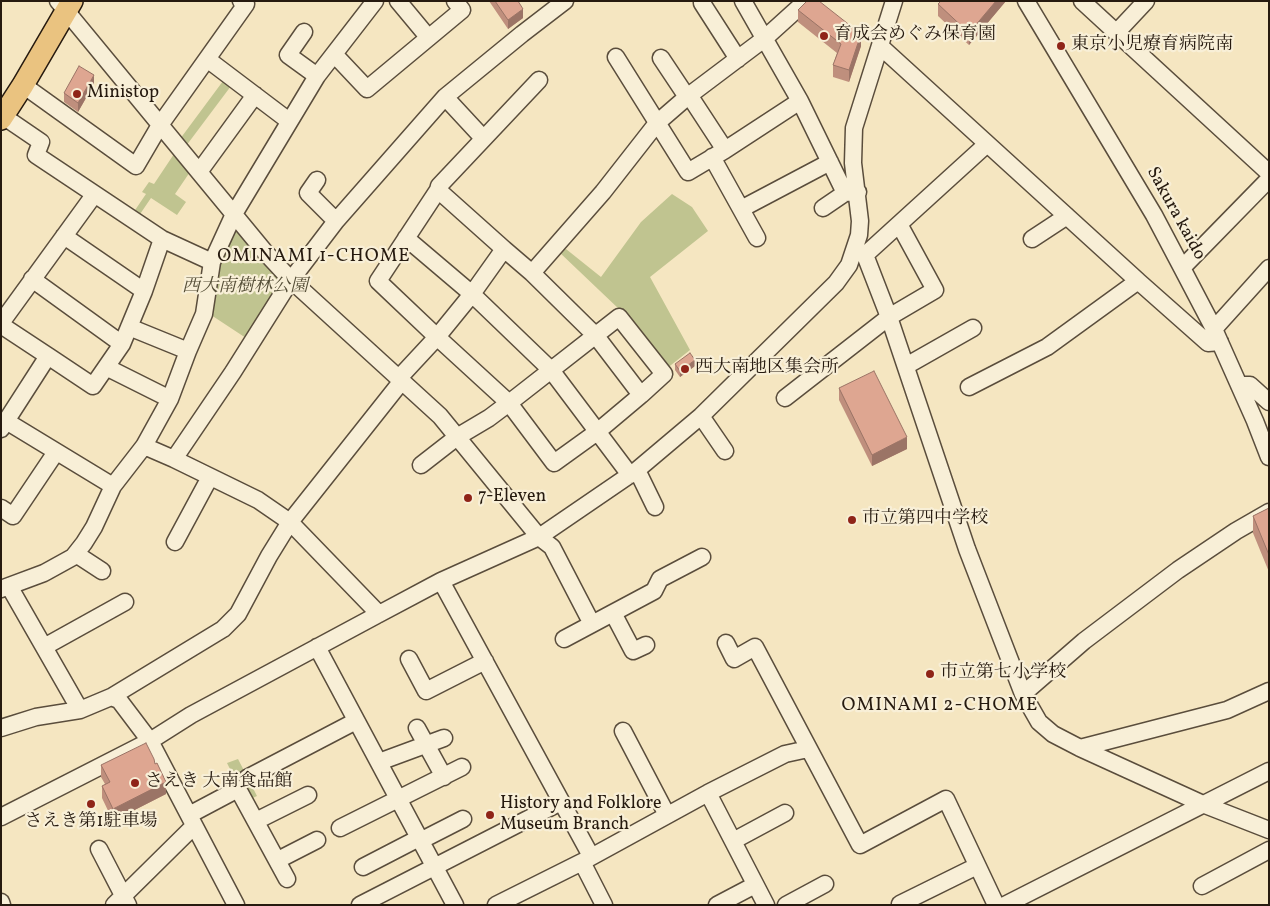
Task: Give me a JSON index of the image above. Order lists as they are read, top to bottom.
{
  "streets": {
    "street": ["Sakura kaido"]
  },
  "districts": ["OMINAMI 1-CHOME", "OMINAMI 2-CHOME"],
  "parks": ["西大南樹林公園"],
  "places": [
    "育成会めぐみ保育園",
    "東京小児療育病院南",
    "Ministop",
    "西大南地区集会所",
    "7-Eleven",
    "市立第四中学校",
    "市立第七小学校",
    "さえき 大南食品館",
    "さえき第1駐車場",
    "History and Folklore Museum Branch"
  ]
}
